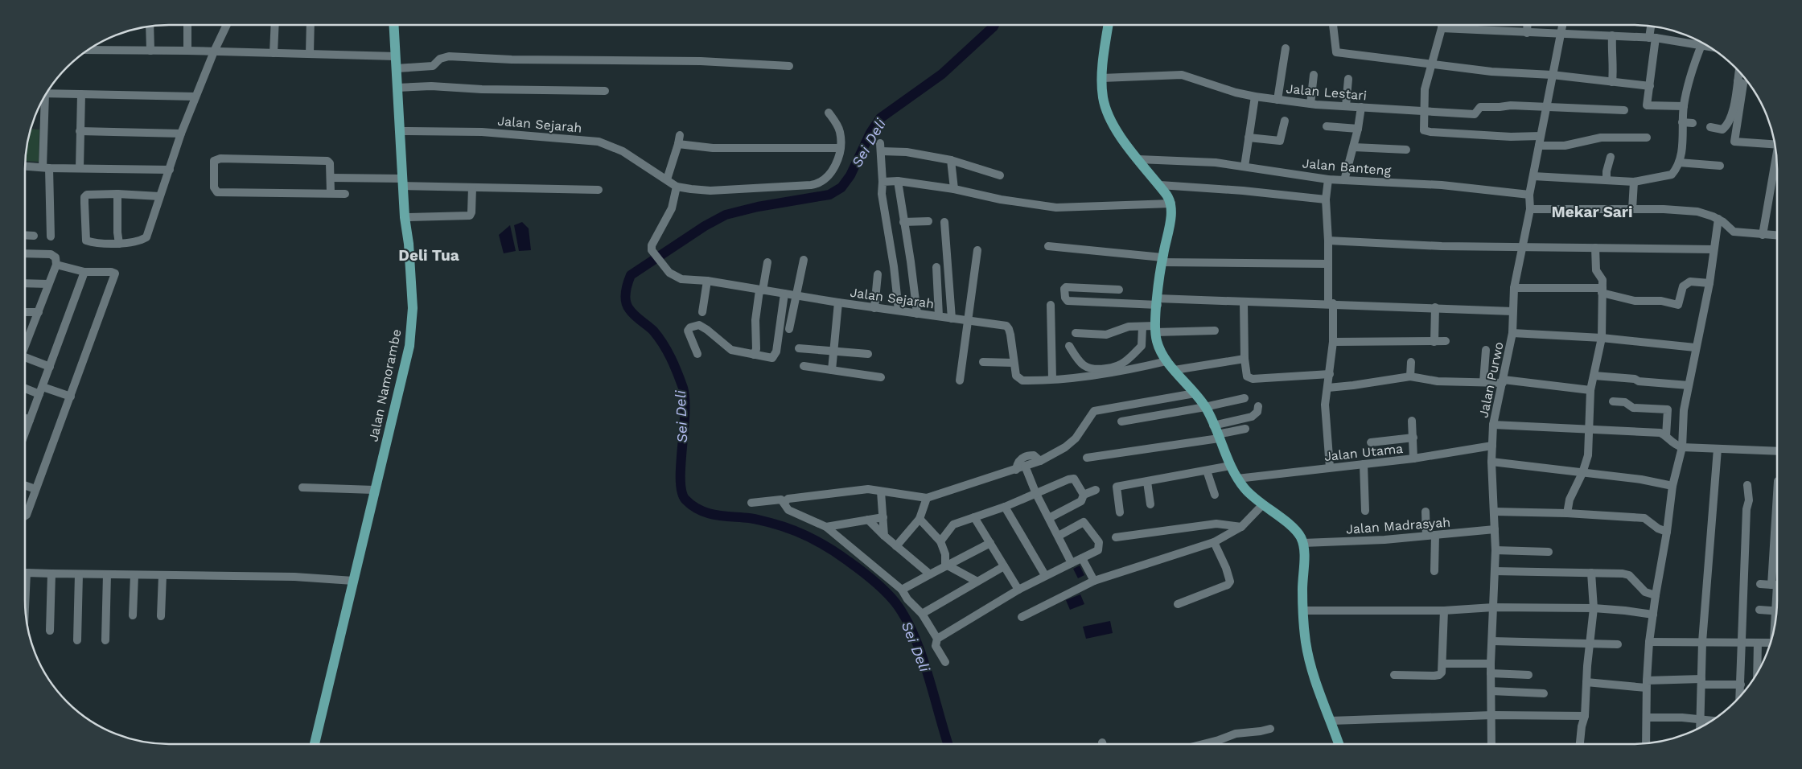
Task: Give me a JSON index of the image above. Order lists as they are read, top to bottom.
{
  "streets": {
    "main road": ["Jalan Namorambe"],
    "street": [
      "Jalan Lestari",
      "Jalan Sejarah",
      "Jalan Banteng",
      "Jalan Purwo",
      "Jalan Utama",
      "Jalan Madrasyah"
    ]
  },
  "crossings": [
    ["Jalan Lestari", "Jalan Purwo"],
    ["Jalan Sejarah", "Jalan Namorambe"],
    ["Jalan Banteng", "Jalan Purwo"],
    ["Jalan Purwo", "Jalan Utama"],
    ["Jalan Purwo", "Jalan Madrasyah"]
  ],
  "districts": ["Mekar Sari", "Deli Tua"],
  "water": ["Sei Deli"]
}
